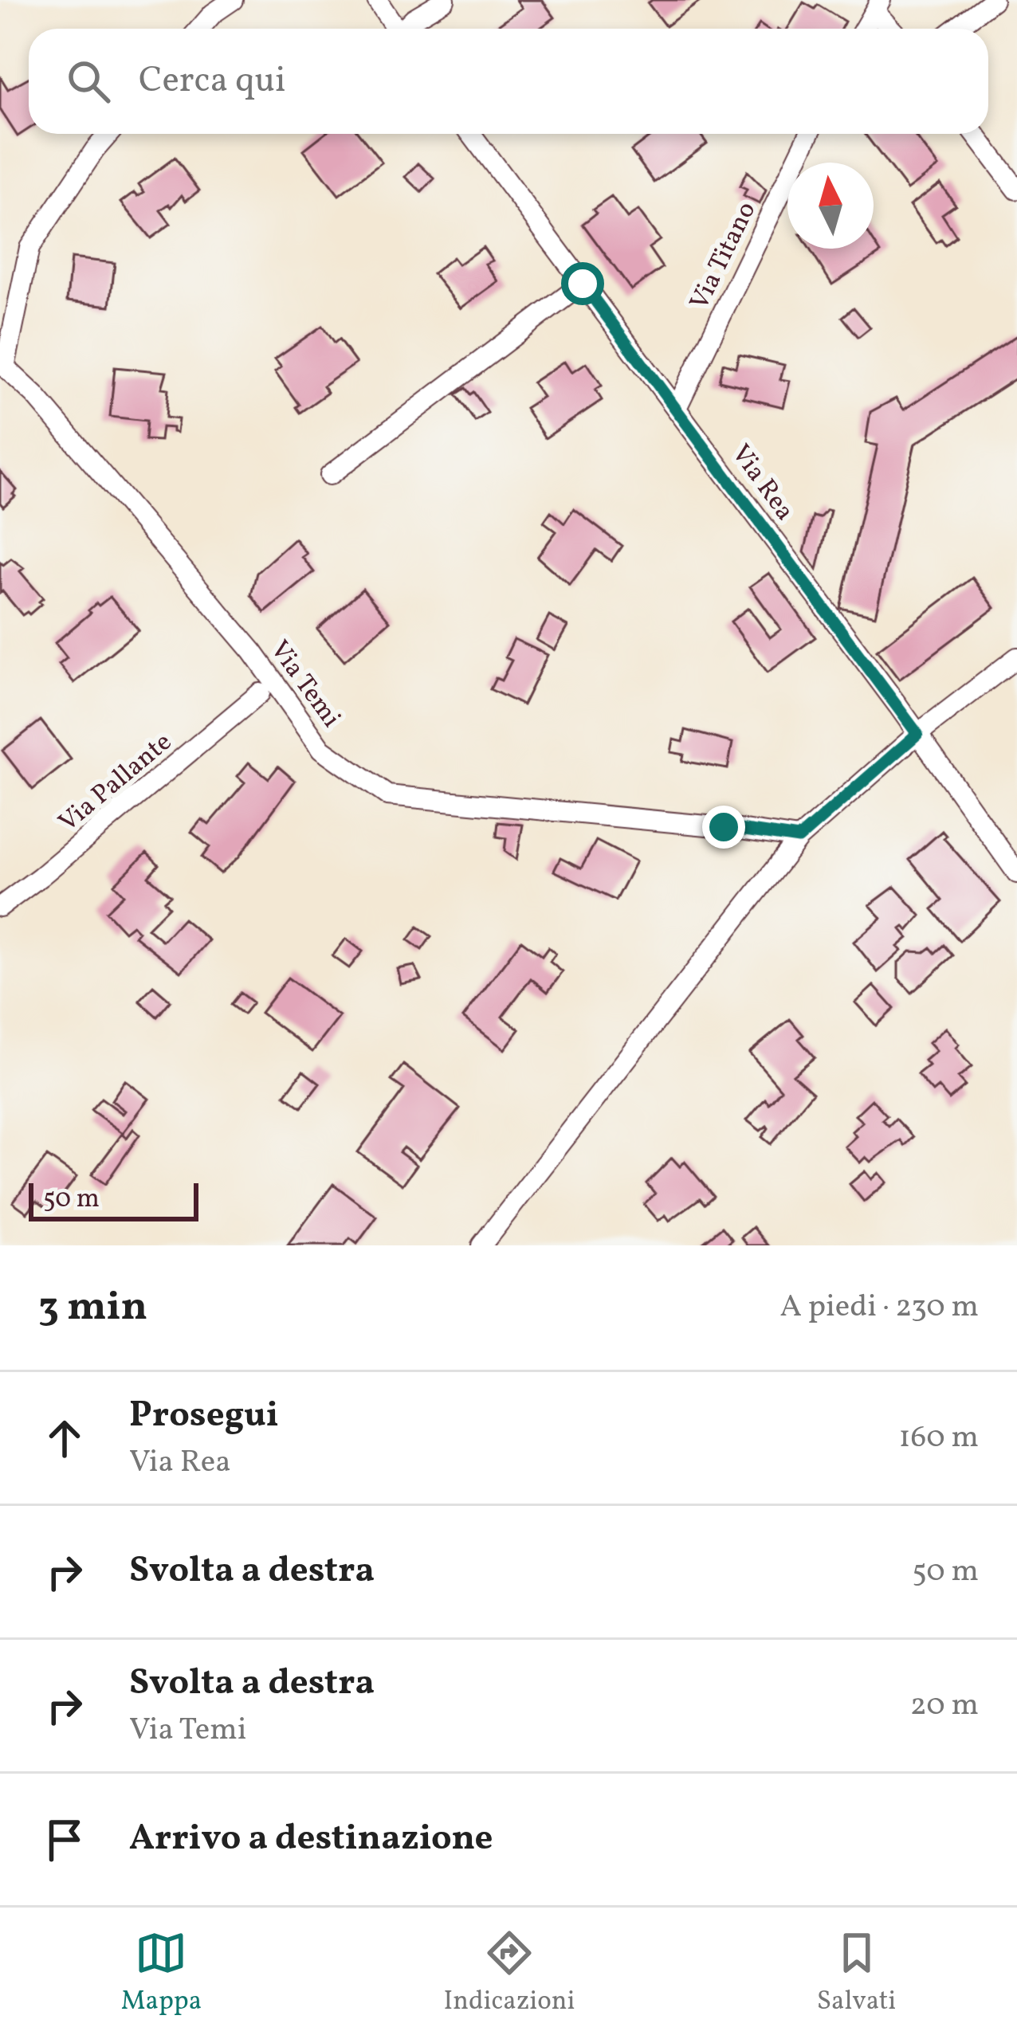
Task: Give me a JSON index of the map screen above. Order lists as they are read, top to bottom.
{
  "streets": {
    "street": [
      "Via Titano",
      "Via Rea",
      "Via Temi",
      "Via Pallante"
    ]
  },
  "crossings": [
    ["Via Titano", "Via Rea"]
  ],
  "scale_bar": "50 m",
  "north": "top",
  "page": {
    "search": "Cerca qui",
    "scale": "50 m",
    "heading": ["3 min", "A piedi · 230 m"],
    "list": [
      ["Prosegui", "Via Rea", "160 m"],
      ["Svolta a destra", "50 m"],
      ["Svolta a destra", "Via Temi", "20 m"],
      "Arrivo a destinazione"
    ],
    "nav": ["Mappa", "Indicazioni", "Salvati"]
  }
}
